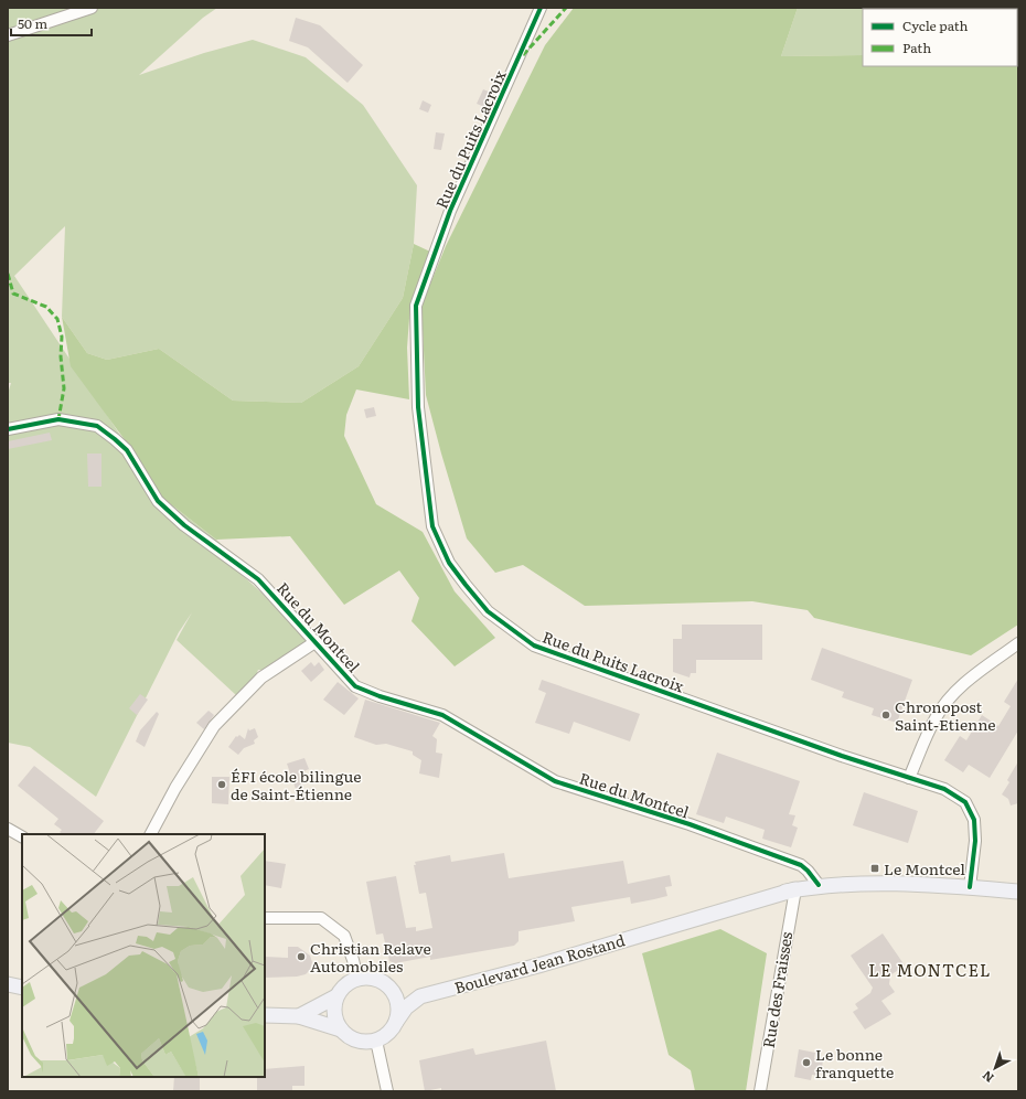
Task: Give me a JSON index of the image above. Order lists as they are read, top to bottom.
{
  "streets": {
    "main road": ["Boulevard Jean Rostand"],
    "street": ["Rue du Puits Lacroix", "Rue du Montcel", "Rue des Fraisses"]
  },
  "crossings": [
    ["Rue du Puits Lacroix", "Boulevard Jean Rostand"],
    ["Rue du Montcel", "Boulevard Jean Rostand"],
    ["Boulevard Jean Rostand", "Rue des Fraisses"]
  ],
  "districts": ["LE MONTCEL"],
  "places": {
    "other": [
      "Chronopost Saint-Etienne",
      "ÉFI école bilingue de Saint-Étienne",
      "Christian Relave Automobiles",
      "Le bonne franquette"
    ],
    "transit": ["Le Montcel"]
  },
  "legend": ["Cycle path", "Path"],
  "scale_bar": "50 m",
  "north": "bottom left"
}
